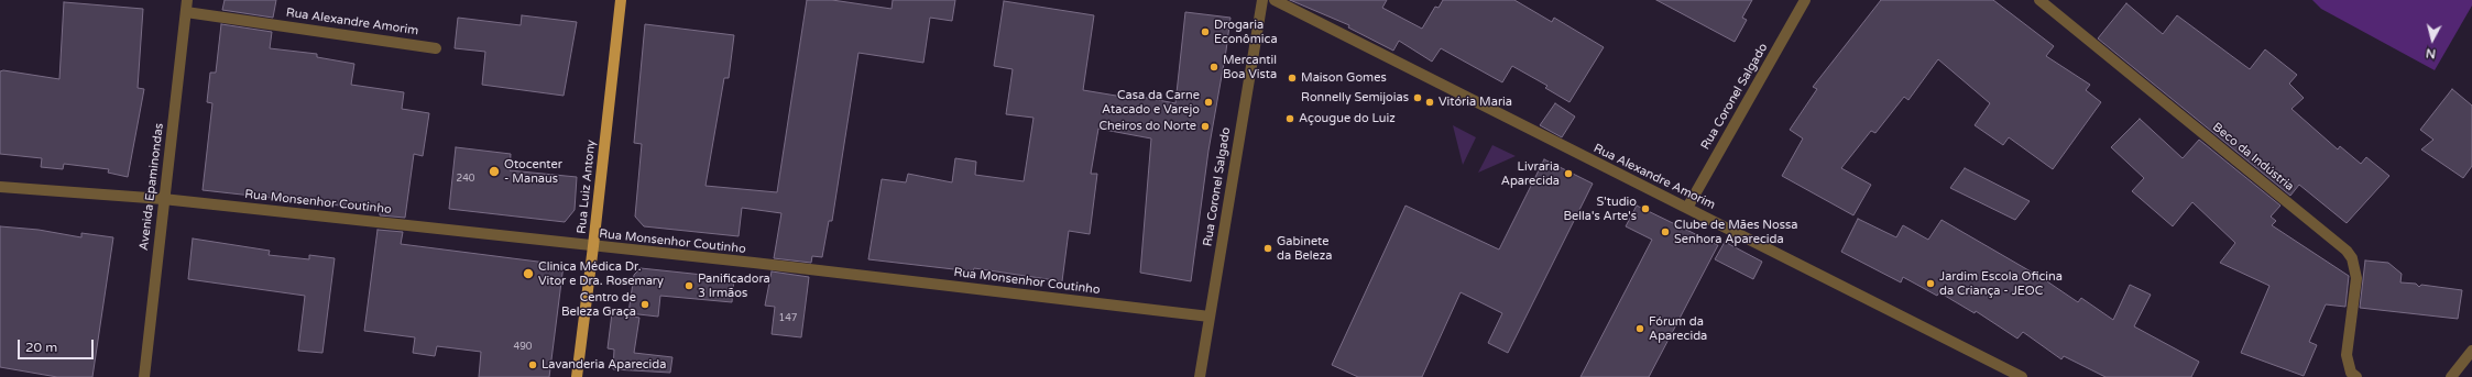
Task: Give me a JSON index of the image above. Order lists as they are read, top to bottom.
{
  "streets": {
    "main road": ["Rua Luiz Antony"],
    "street": [
      "Rua Alexandre Amorim",
      "Rua Coronel Salgado",
      "Beco da Indústria",
      "Avenida Epaminondas",
      "Rua Monsenhor Coutinho"
    ]
  },
  "crossings": [
    ["Rua Alexandre Amorim", "Rua Coronel Salgado"],
    ["Rua Alexandre Amorim", "Avenida Epaminondas"],
    ["Rua Coronel Salgado", "Rua Monsenhor Coutinho"],
    ["Avenida Epaminondas", "Rua Monsenhor Coutinho"],
    ["Rua Luiz Antony", "Rua Monsenhor Coutinho"]
  ],
  "places": [
    "Drogaria Econômica",
    "Mercantil Boa Vista",
    "Maison Gomes",
    "Ronnelly Semijoias",
    "Casa da Carne Atacado e Varejo",
    "Vitória Maria",
    "Açougue do Luiz",
    "Cheiros do Norte",
    "Otocenter - Manaus",
    "Livraria Aparecida",
    "S'tudio Bella's Arte's",
    "Clube de Mães Nossa Senhora Aparecida",
    "Gabinete da Beleza",
    "Clinica Médica Dr. Vitor e Dra. Rosemary",
    "Jardim Escola Oficina da Criança - JEOC",
    "Panificadora 3 Irmãos",
    "Centro de Beleza Graça",
    "Fórum da Aparecida",
    "Lavanderia Aparecida"
  ],
  "house_numbers": ["240", "147", "490"],
  "scale_bar": "20 m",
  "north": "bottom"
}
